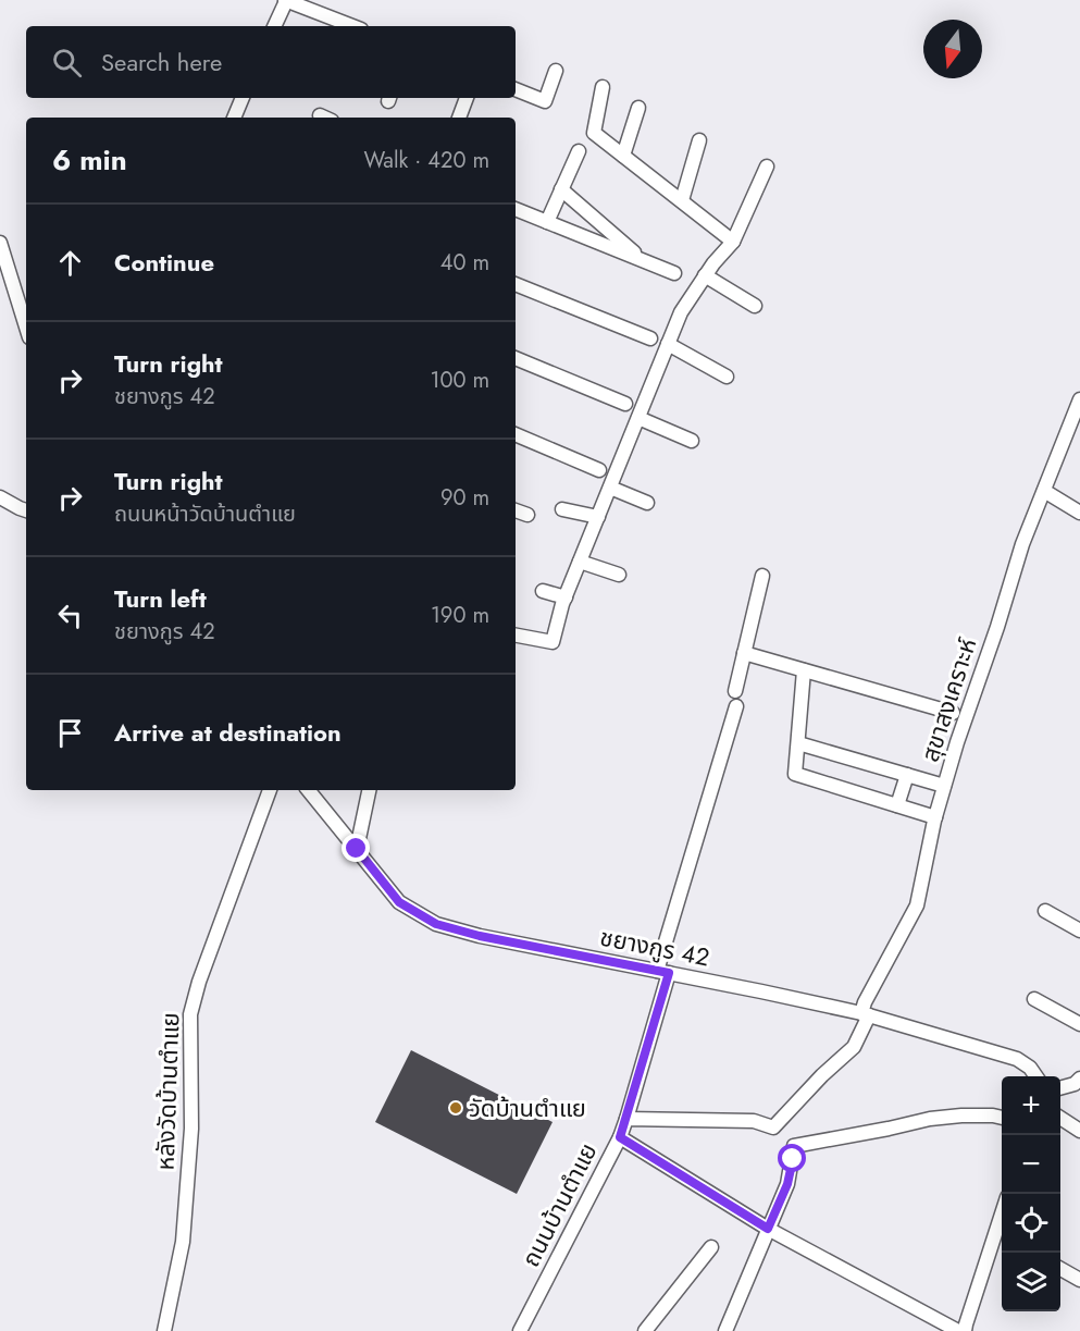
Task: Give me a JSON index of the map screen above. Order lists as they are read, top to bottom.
{
  "streets": {
    "street": [
      "สุขาสงเคราะห์",
      "ชยางกูร 42",
      "หลังวัดบ้านตำแย",
      "ถนนบ้านตำแย"
    ]
  },
  "crossings": [
    ["สุขาสงเคราะห์", "ชยางกูร 42"],
    ["ชยางกูร 42", "ถนนบ้านตำแย"]
  ],
  "places": ["วัดบ้านตำแย"],
  "north": "bottom",
  "page": {
    "search": "Search here",
    "heading": ["6 min", "Walk · 420 m"],
    "list": [
      ["Continue", "40 m"],
      ["Turn right", "ชยางกูร 42", "100 m"],
      ["Turn right", "ถนนหน้าวัดบ้านตำแย", "90 m"],
      ["Turn left", "ชยางกูร 42", "190 m"],
      "Arrive at destination"
    ],
    "map_buttons": ["+", "−"]
  }
}
